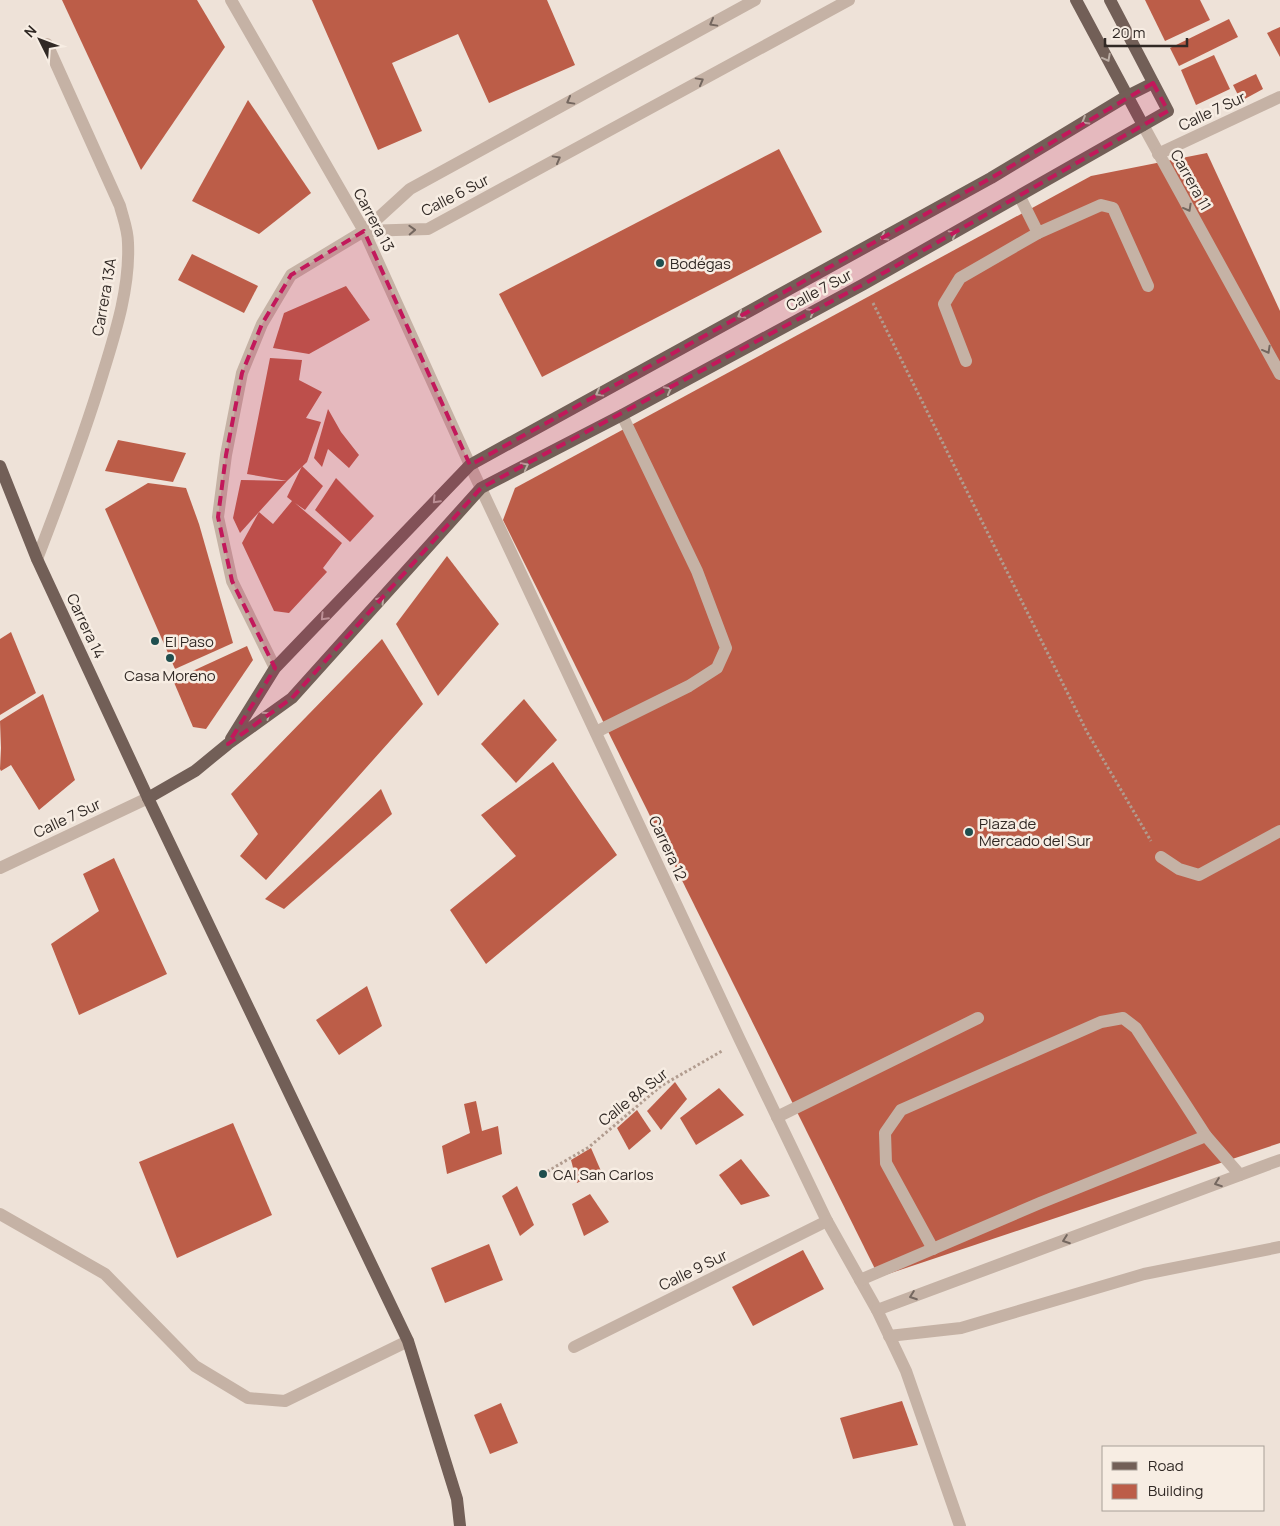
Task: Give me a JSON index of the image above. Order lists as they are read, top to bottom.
{
  "streets": {
    "main road": ["Calle 7 Sur", "Carrera 11", "Carrera 14"],
    "street": [
      "Calle 6 Sur",
      "Carrera 13",
      "Carrera 13A",
      "Carrera 12",
      "Calle 9 Sur"
    ],
    "path": ["Calle 8A Sur"]
  },
  "crossings": [
    ["Calle 7 Sur", "Carrera 11"],
    ["Calle 7 Sur", "Carrera 13"],
    ["Calle 7 Sur", "Carrera 14"],
    ["Calle 7 Sur", "Carrera 12"],
    ["Calle 6 Sur", "Carrera 13"],
    ["Carrera 13", "Carrera 12"],
    ["Carrera 13A", "Carrera 14"],
    ["Carrera 12", "Calle 8A Sur"],
    ["Carrera 12", "Calle 9 Sur"]
  ],
  "one_way": ["Carrera 11"],
  "places": [
    "Bodégas",
    "El Paso",
    "Casa Moreno",
    "Plaza de Mercado del Sur",
    "CAI San Carlos"
  ],
  "legend": ["Road", "Building"],
  "scale_bar": "20 m",
  "north": "top left"
}
